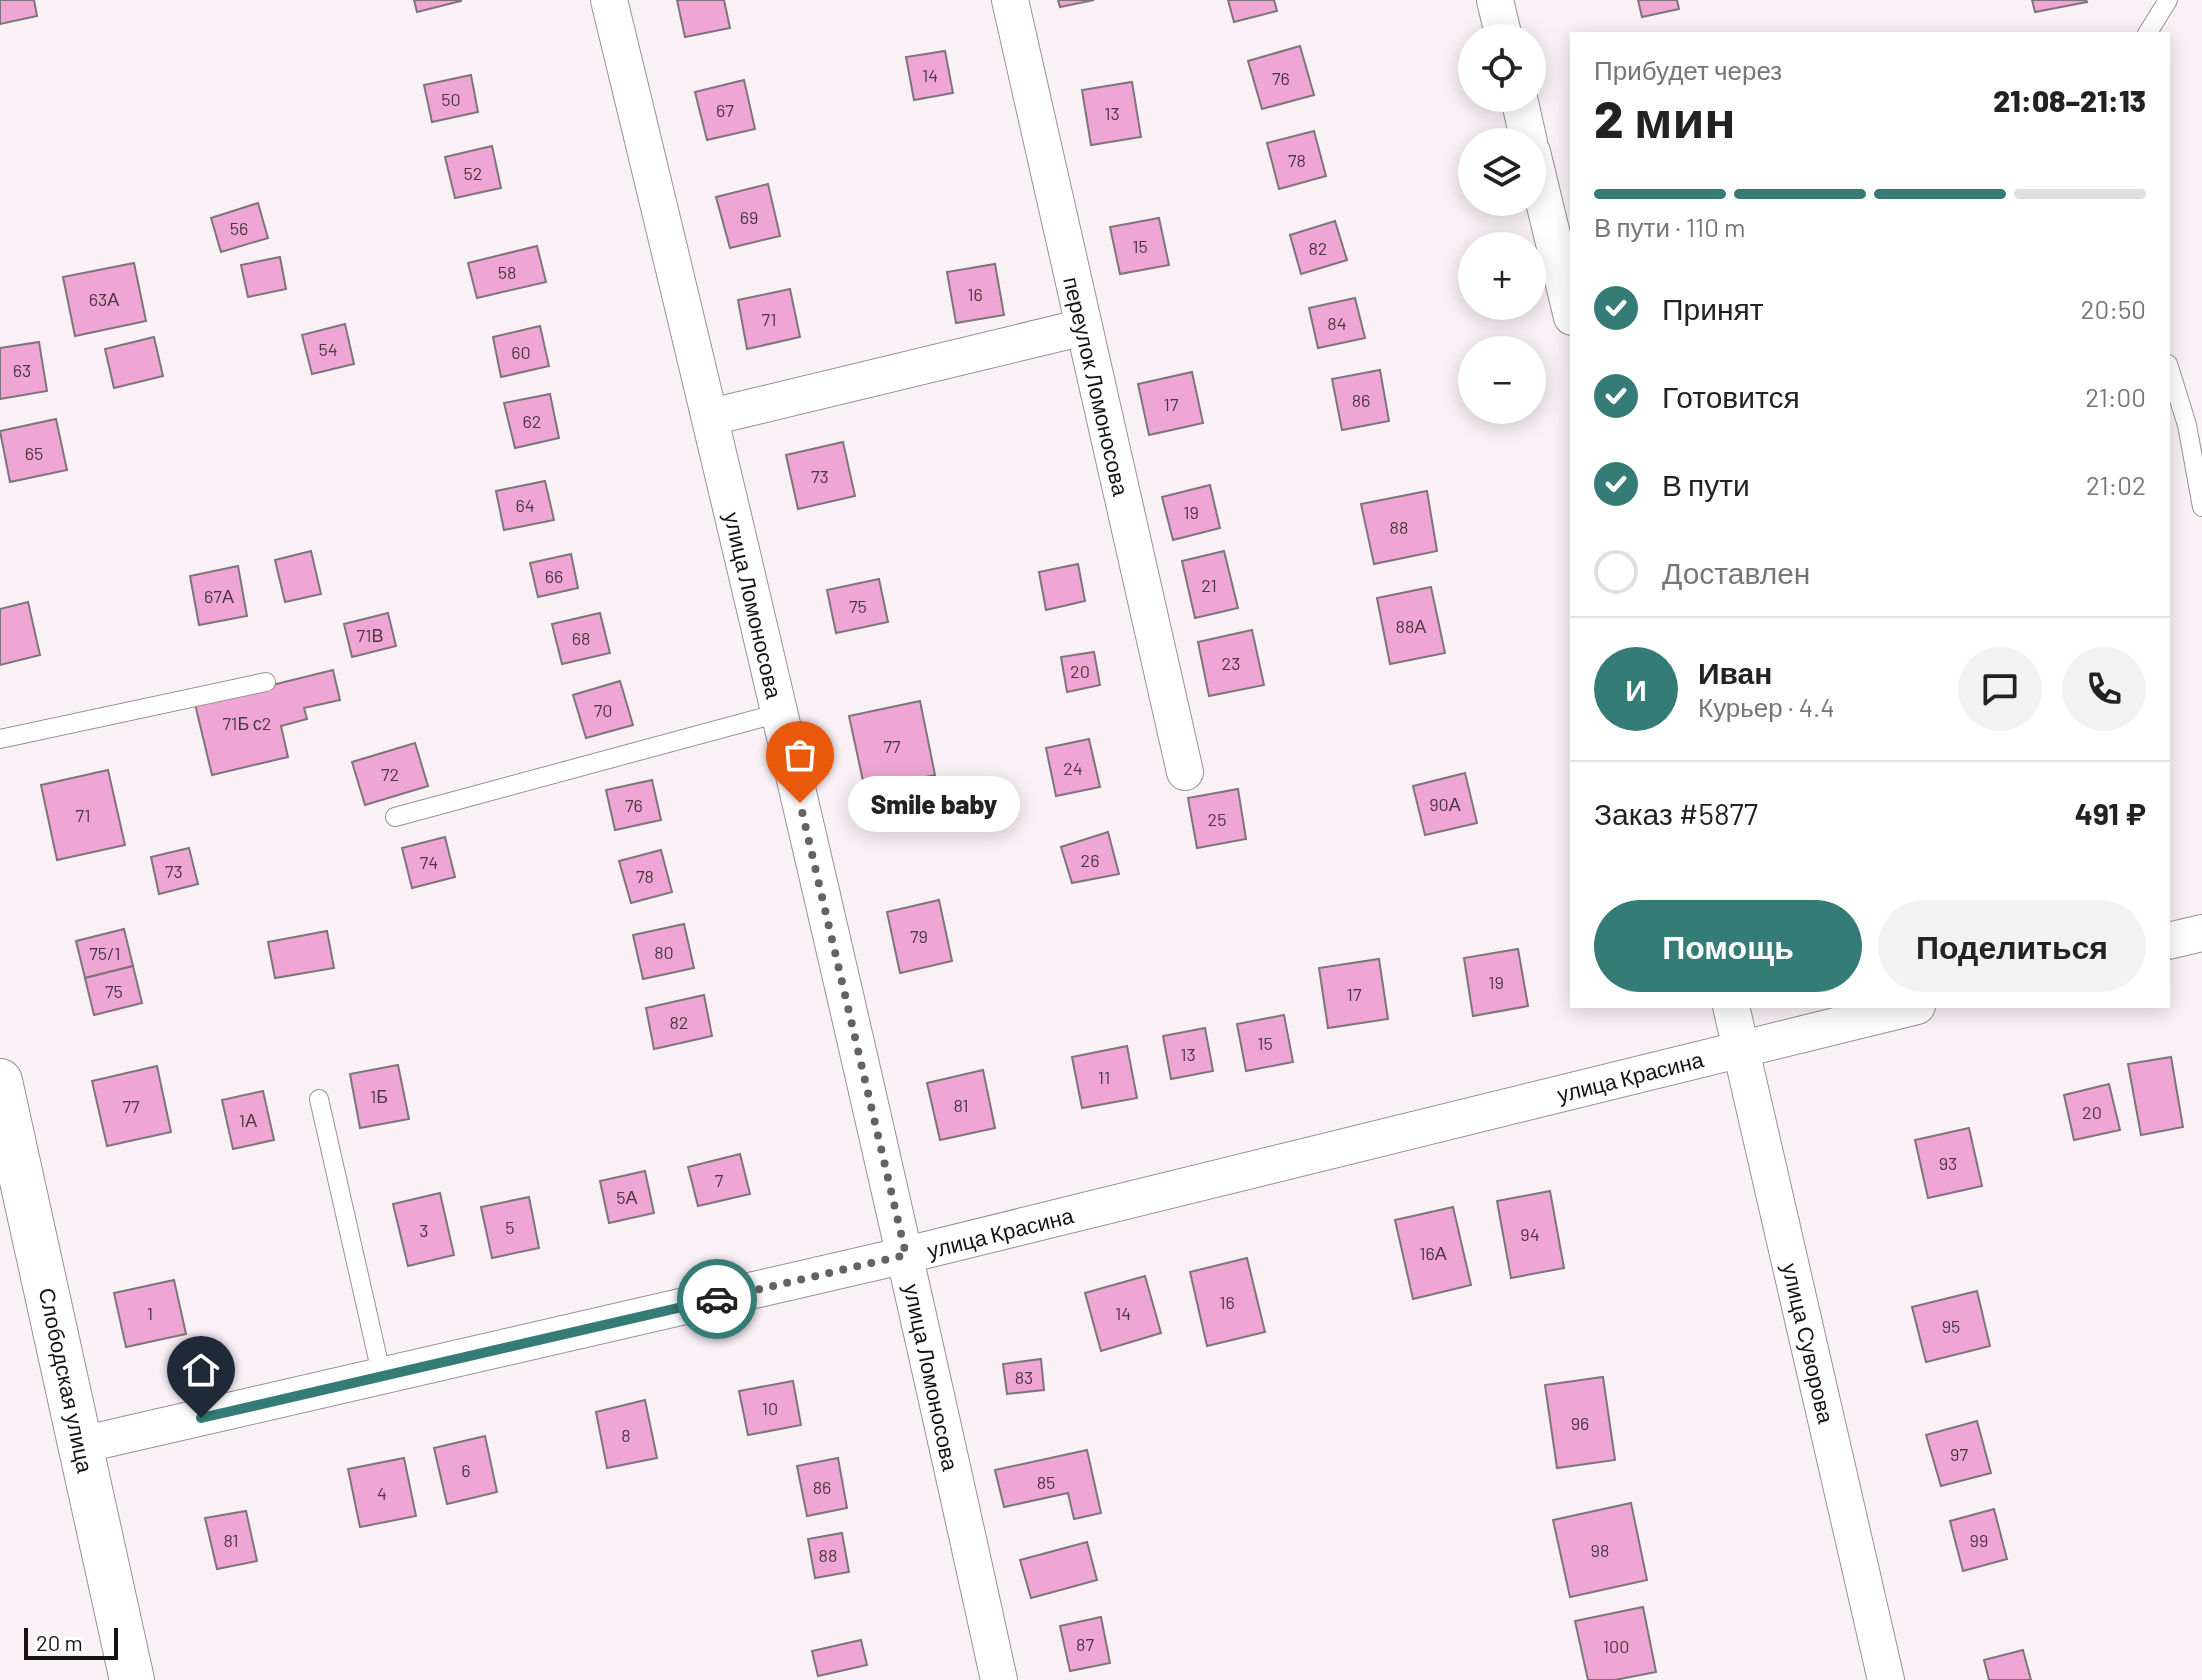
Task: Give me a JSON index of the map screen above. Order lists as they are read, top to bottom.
{
  "streets": {
    "street": [
      "переулок Ломоносова",
      "улица Ломоносова",
      "улица Красина",
      "улица Суворова",
      "Слободская улица"
    ]
  },
  "crossings": [
    ["улица Ломоносова", "улица Красина"],
    ["улица Красина", "улица Суворова"],
    ["улица Красина", "Слободская улица"]
  ],
  "places": ["Smile baby"],
  "house_numbers": [
    "14",
    "76",
    "50",
    "67",
    "13",
    "78",
    "52",
    "69",
    "56",
    "15",
    "82",
    "58",
    "16",
    "63А",
    "71",
    "84",
    "54",
    "60",
    "63",
    "86",
    "17",
    "62",
    "65",
    "73",
    "64",
    "19",
    "88",
    "66",
    "21",
    "67А",
    "75",
    "88А",
    "71В",
    "68",
    "23",
    "20",
    "70",
    "71Б с2",
    "77",
    "24",
    "72",
    "90А",
    "76",
    "71",
    "25",
    "26",
    "74",
    "73",
    "78",
    "79",
    "80",
    "75/1",
    "19",
    "75",
    "17",
    "82",
    "15",
    "13",
    "11",
    "1Б",
    "81",
    "77",
    "20",
    "1А",
    "93",
    "7",
    "5А",
    "5",
    "3",
    "94",
    "16А",
    "16",
    "1",
    "14",
    "95",
    "83",
    "10",
    "96",
    "8",
    "97",
    "6",
    "85",
    "86",
    "4",
    "81",
    "99",
    "98",
    "88",
    "87",
    "100"
  ],
  "scale_bar": "20 m",
  "page": {
    "map_buttons": ["+", "−"],
    "heading": ["2 мин", "Прибудет через", "21:08–21:13"],
    "panel": [
      "Иван",
      "Курьер · 4.4",
      "Заказ #5877",
      "491 ₽"
    ],
    "bar": "В пути · 110 m",
    "list": [
      ["Принят", "20:50"],
      ["Готовится", "21:00"],
      ["В пути", "21:02"],
      "Доставлен"
    ],
    "round": "И",
    "bubble": "Smile baby",
    "buttons": ["Помощь", "Поделиться"],
    "scale": "20 m"
  }
}
